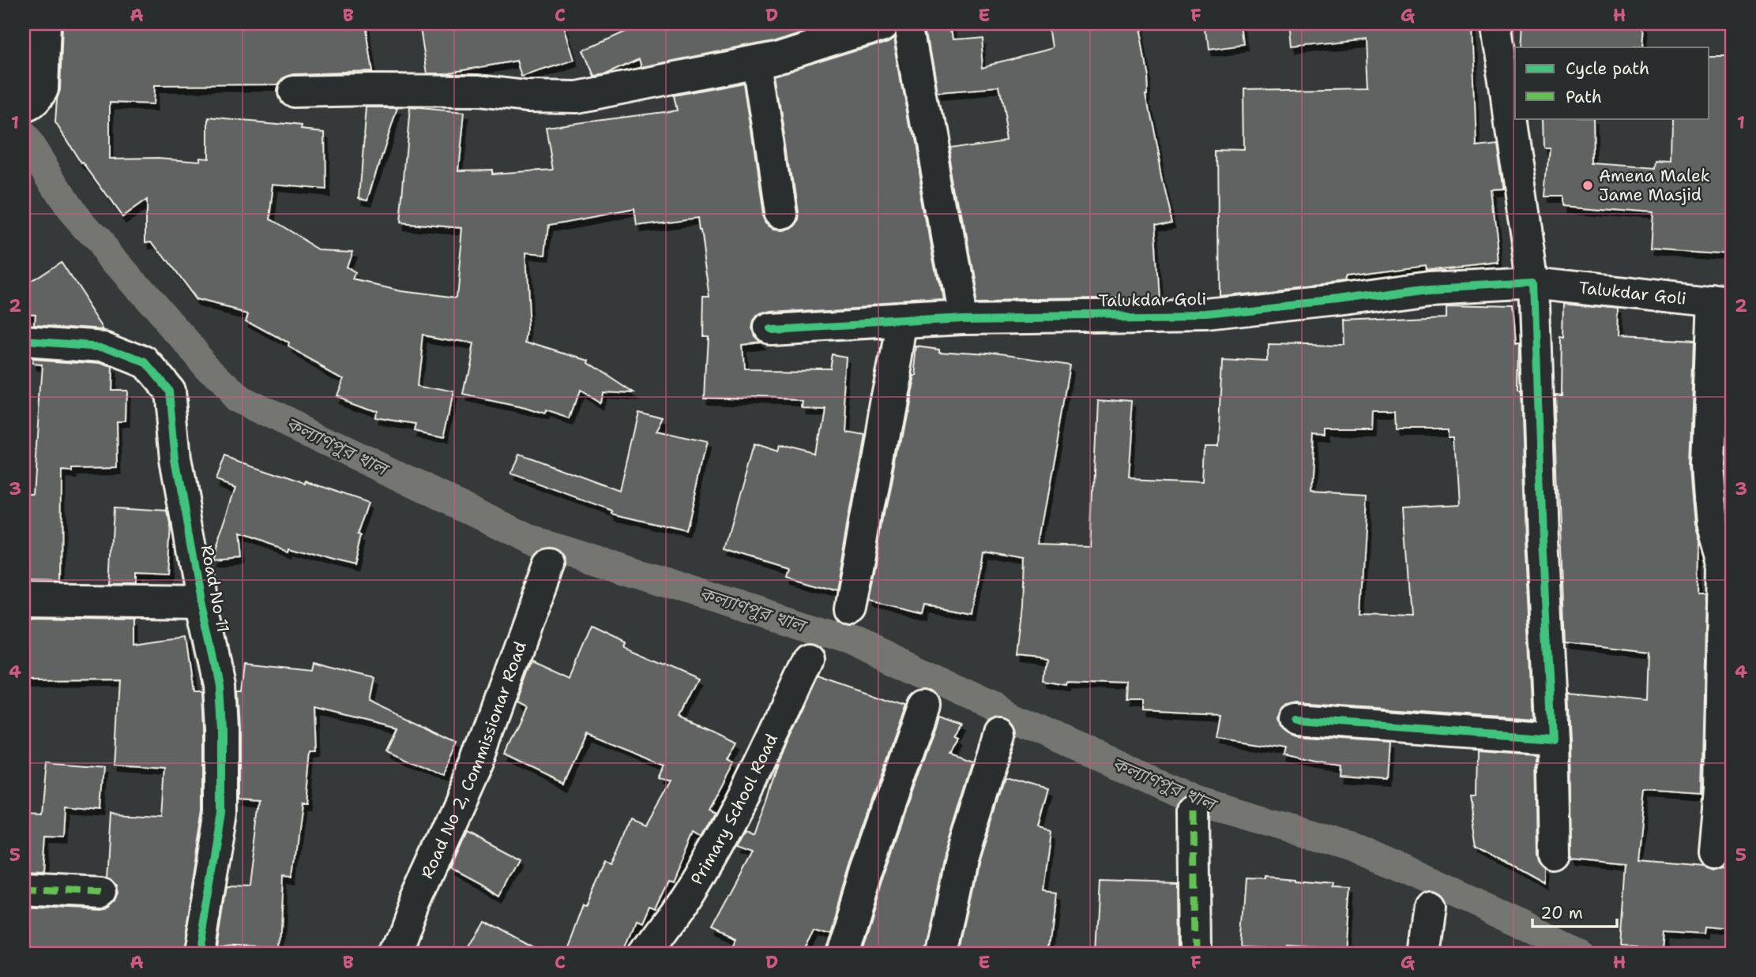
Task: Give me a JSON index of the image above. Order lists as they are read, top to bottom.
{
  "streets": {
    "street": [
      "Talukdar Goli",
      "Road No 11",
      "Road No 2, Commissionar Road",
      "Primary School Road"
    ]
  },
  "water": ["কল্যাণপুর খাল"],
  "places": ["Amena Malek Jame Masjid"],
  "legend": ["Cycle path", "Path"],
  "scale_bar": "20 m",
  "grid": {
    "columns": [
      "A",
      "B",
      "C",
      "D",
      "E",
      "F",
      "G",
      "H"
    ],
    "rows": [
      "1",
      "2",
      "3",
      "4",
      "5"
    ]
  }
}
